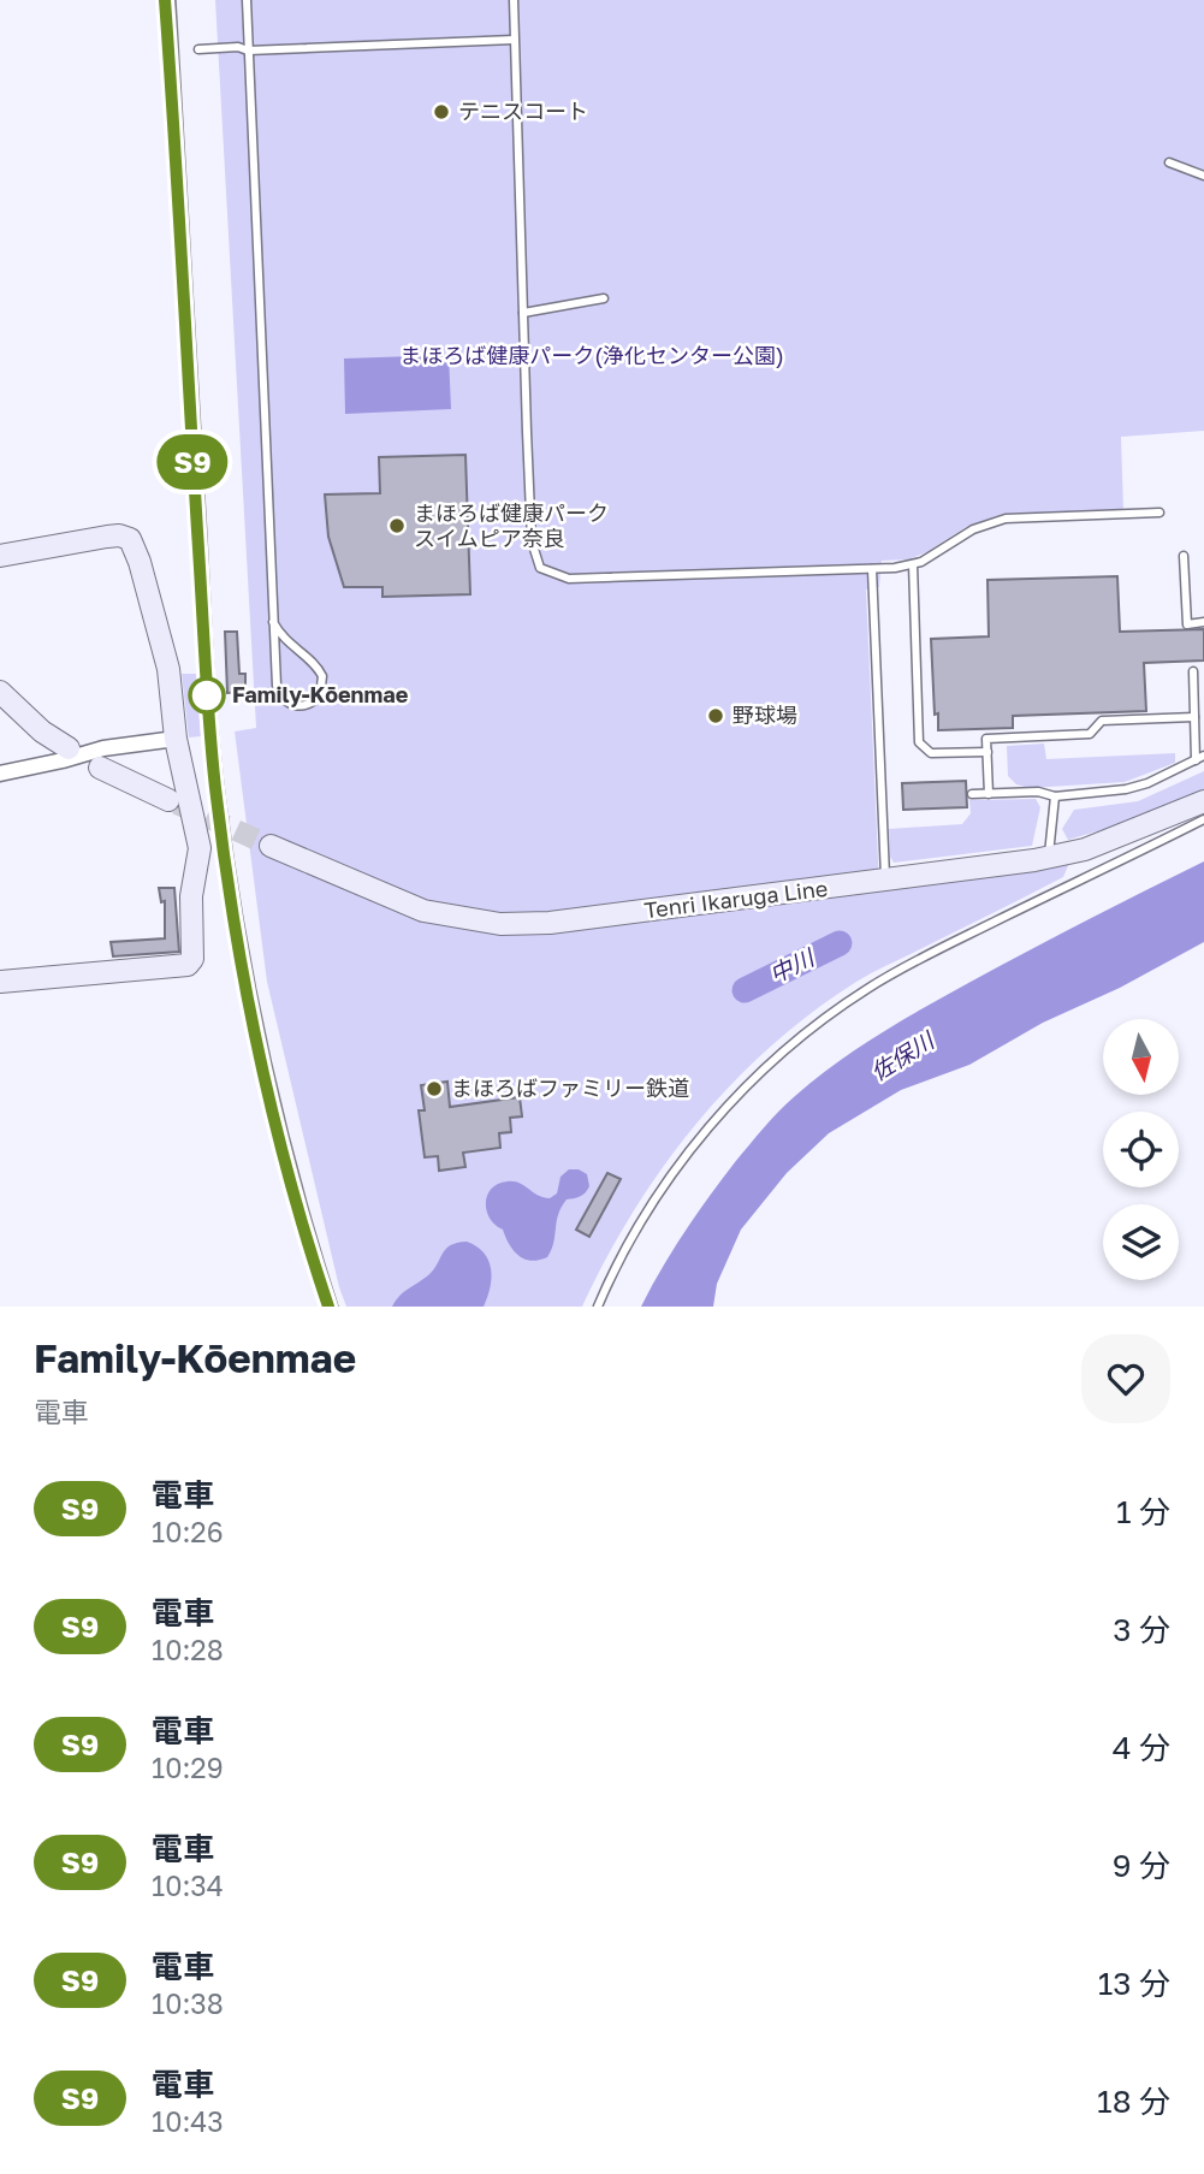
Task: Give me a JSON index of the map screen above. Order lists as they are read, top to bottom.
{
  "streets": {
    "main road": ["Tenri Ikaruga Line"]
  },
  "water": ["中川", "佐保川"],
  "parks": ["まほろば健康パーク(浄化センター公園)"],
  "places": [
    "テニスコート",
    "まほろば健康パーク スイムピア奈良",
    "Family-Kōenmae",
    "野球場",
    "まほろばファミリー鉄道"
  ],
  "north": "bottom",
  "page": {
    "on_map": "S9",
    "heading": ["Family-Kōenmae", "電車"],
    "list": [
      {
        "mark": "S9",
        "name": "電車",
        "note": "10:26",
        "value": "1 分"
      },
      {
        "mark": "S9",
        "name": "電車",
        "note": "10:28",
        "value": "3 分"
      },
      {
        "mark": "S9",
        "name": "電車",
        "note": "10:29",
        "value": "4 分"
      },
      {
        "mark": "S9",
        "name": "電車",
        "note": "10:34",
        "value": "9 分"
      },
      {
        "mark": "S9",
        "name": "電車",
        "note": "10:38",
        "value": "13 分"
      },
      {
        "mark": "S9",
        "name": "電車",
        "note": "10:43",
        "value": "18 分"
      }
    ]
  }
}
